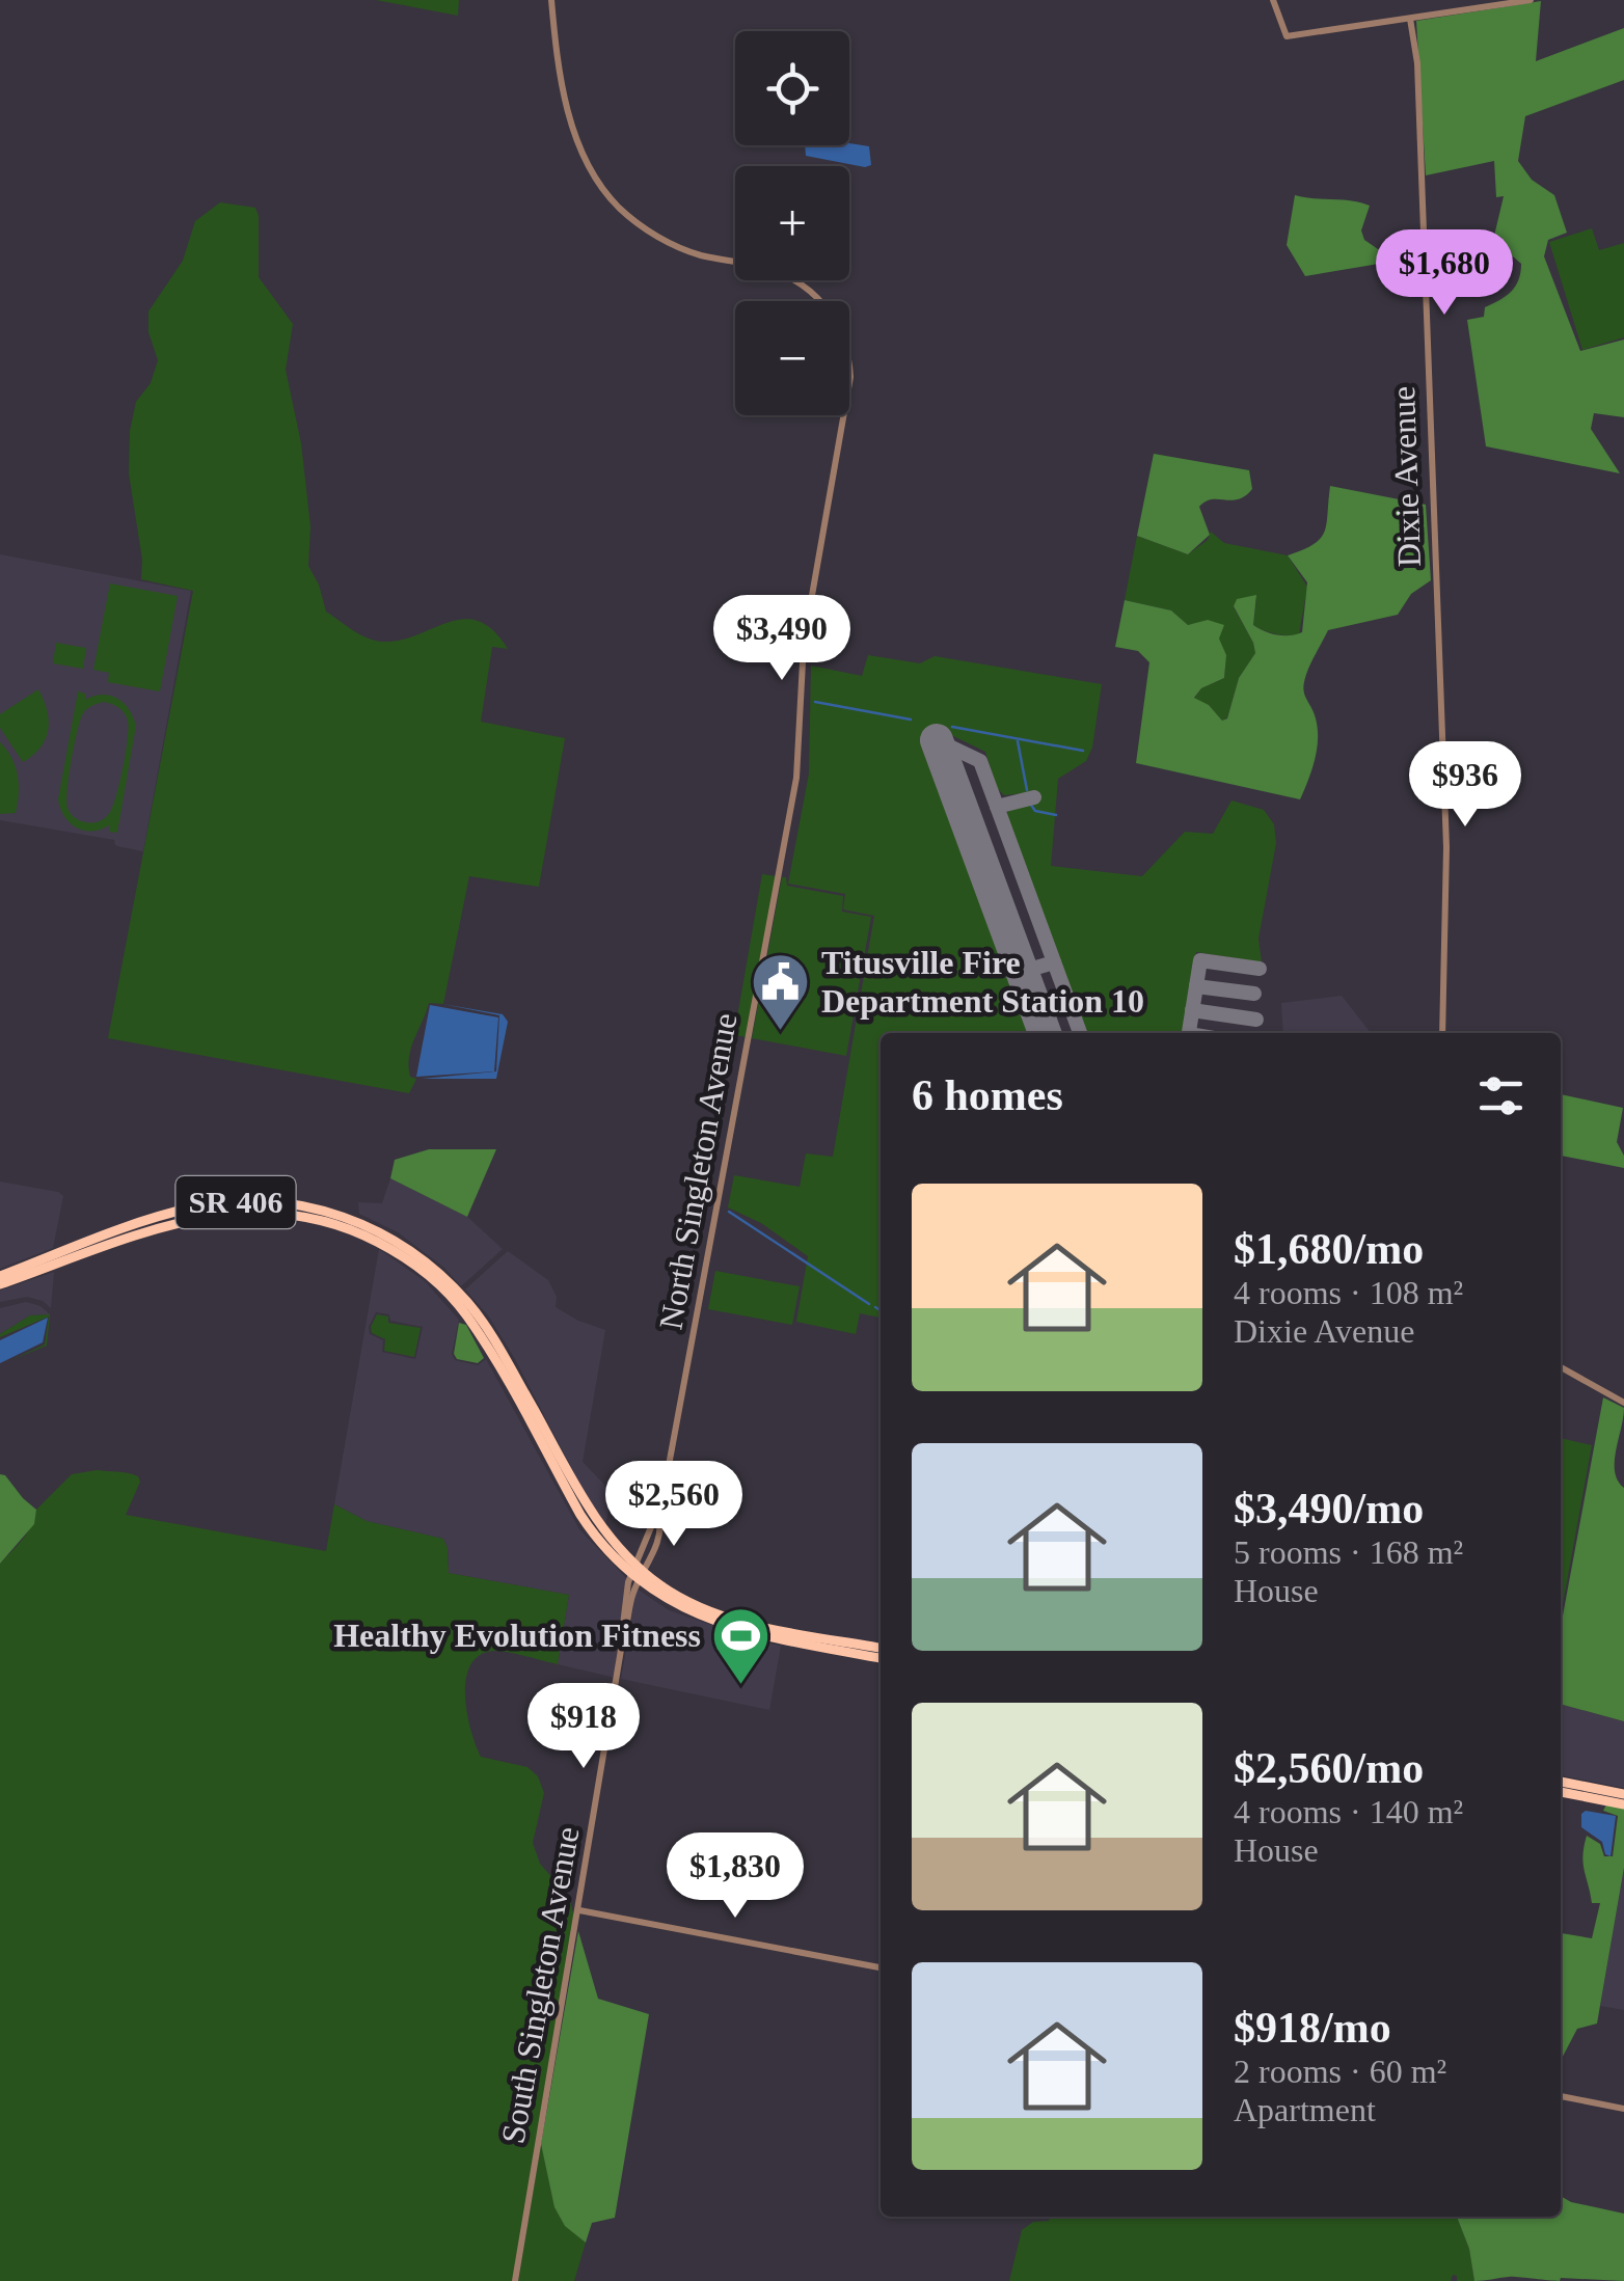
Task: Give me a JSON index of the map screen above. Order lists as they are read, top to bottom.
{
  "streets": {
    "main road": ["SR 406"],
    "street": ["Dixie Avenue", "North Singleton Avenue", "South Singleton Avenue"]
  },
  "crossings": [
    ["North Singleton Avenue", "SR 406"],
    ["North Singleton Avenue", "South Singleton Avenue"],
    ["SR 406", "South Singleton Avenue"]
  ],
  "places": {
    "public building": ["Titusville Fire Department Station 10"],
    "sports": ["Healthy Evolution Fitness"]
  },
  "page": {
    "map_buttons": ["+", "−"],
    "price": [
      "$1,680",
      "$3,490",
      "$936",
      "$2,560",
      "$918",
      "$1,830"
    ],
    "heading": "6 homes",
    "list": [
      {
        "name": "$1,680/mo",
        "note": "4 rooms · 108 m² · Dixie Avenue"
      },
      {
        "name": "$3,490/mo",
        "note": "5 rooms · 168 m² · House"
      },
      {
        "name": "$2,560/mo",
        "note": "4 rooms · 140 m² · House"
      },
      {
        "name": "$918/mo",
        "note": "2 rooms · 60 m² · Apartment"
      }
    ]
  }
}
